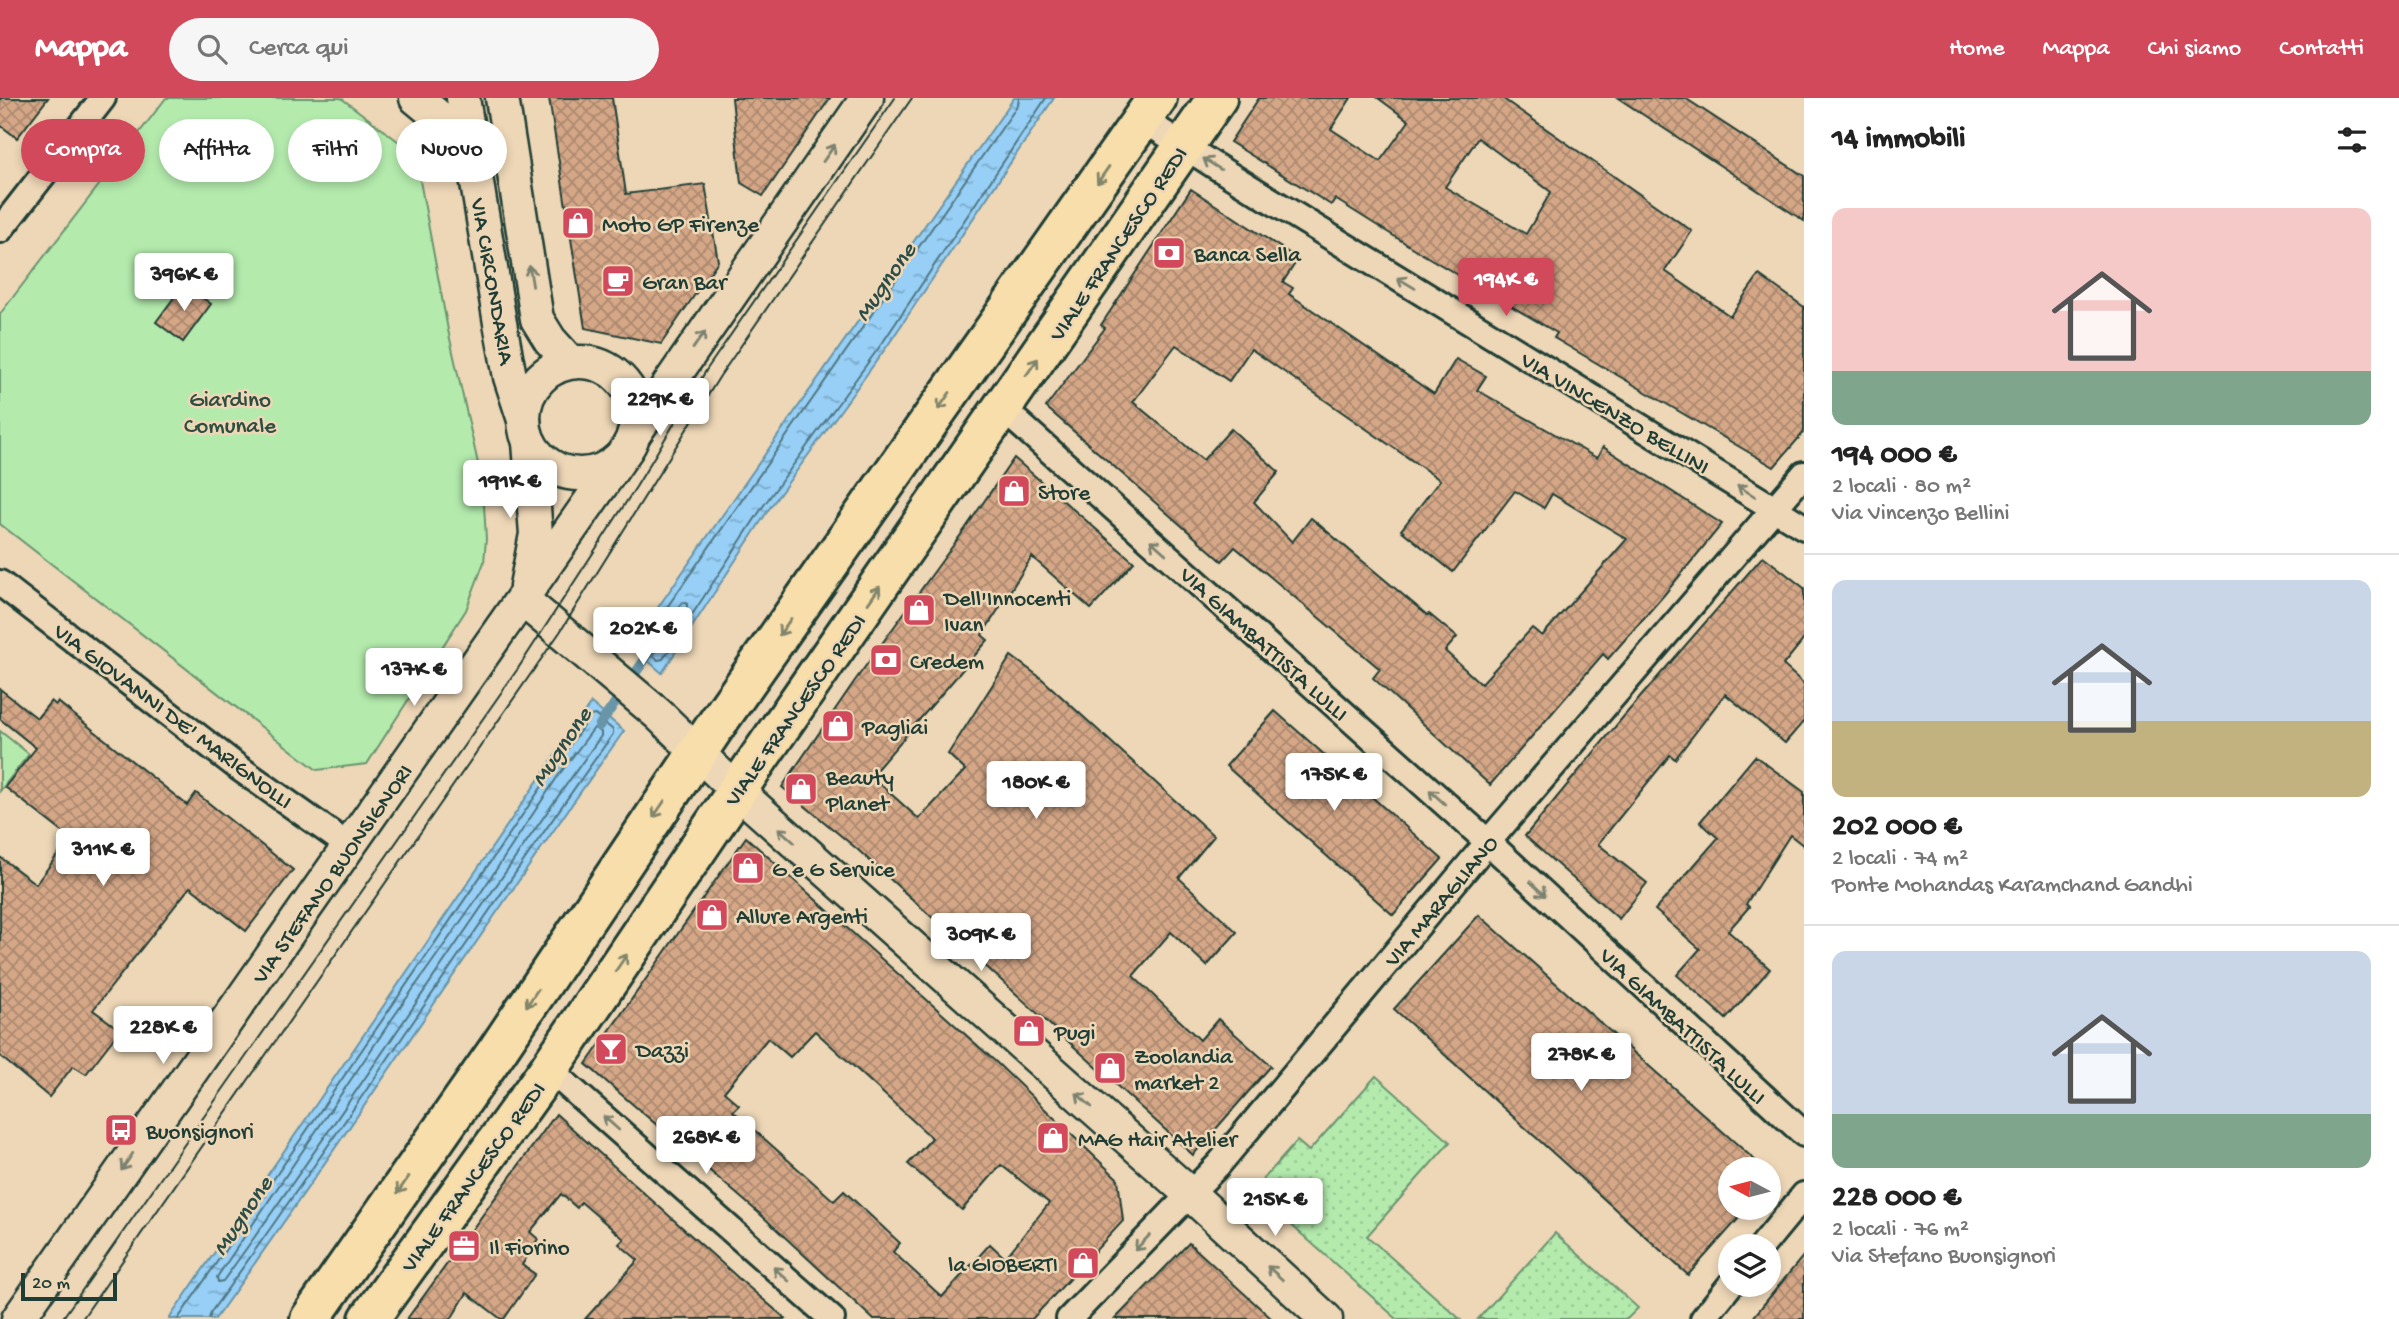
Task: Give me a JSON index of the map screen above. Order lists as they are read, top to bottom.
{
  "streets": {
    "main road": ["VIALE FRANCESCO REDI"],
    "street": [
      "VIA CIRCONDARIA",
      "VIA VINCENZO BELLINI",
      "VIA GIAMBATTISTA LULLI",
      "VIA GIOVANNI DE' MARIGNOLLI",
      "VIA STEFANO BUONSIGNORI",
      "VIA MARAGLIANO"
    ]
  },
  "crossings": [
    ["VIALE FRANCESCO REDI", "VIA VINCENZO BELLINI"],
    ["VIALE FRANCESCO REDI", "VIA GIAMBATTISTA LULLI"],
    ["VIA CIRCONDARIA", "VIA STEFANO BUONSIGNORI"],
    ["VIA VINCENZO BELLINI", "VIA MARAGLIANO"],
    ["VIA GIAMBATTISTA LULLI", "VIA MARAGLIANO"],
    ["VIA GIOVANNI DE' MARIGNOLLI", "VIA STEFANO BUONSIGNORI"]
  ],
  "one_way": ["VIA VINCENZO BELLINI"],
  "water": ["Mugnone"],
  "parks": ["Giardino Comunale"],
  "places": {
    "shop": [
      "Moto GP Firenze",
      "Store",
      "Dell'Innocenti Ivan",
      "Pagliai",
      "Beauty Planet",
      "G e G Service",
      "Allure Argenti",
      "Pugi",
      "Zoolandia market 2",
      "MAG Hair Atelier",
      "la GIOBERTI"
    ],
    "bank": ["Banca Sella", "Credem"],
    "cafe": ["Gran Bar"],
    "bar": ["Dazzi"],
    "bus stop": ["Buonsignori"],
    "office": ["Il Fiorino"]
  },
  "scale_bar": "20 m",
  "north": "left",
  "page": {
    "header": "Mappa",
    "search": "Cerca qui",
    "nav": [
      "Home",
      "Mappa",
      "Chi siamo",
      "Contatti"
    ],
    "heading": "14 immobili",
    "chip": [
      "Compra",
      "Affitta",
      "Filtri",
      "Nuovo"
    ],
    "list": [
      {
        "name": "194 000 €",
        "note": "2 locali · 80 m² · Via Vincenzo Bellini"
      },
      {
        "name": "202 000 €",
        "note": "2 locali · 74 m² · Ponte Mohandas Karamchand Gandhi"
      },
      {
        "name": "228 000 €",
        "note": "2 locali · 76 m² · Via Stefano Buonsignori"
      }
    ],
    "price": [
      "396K €",
      "194K €",
      "229K €",
      "191K €",
      "202K €",
      "137K €",
      "175K €",
      "180K €",
      "311K €",
      "309K €",
      "228K €",
      "278K €",
      "268K €",
      "215K €"
    ],
    "scale": "20 m"
  }
}
